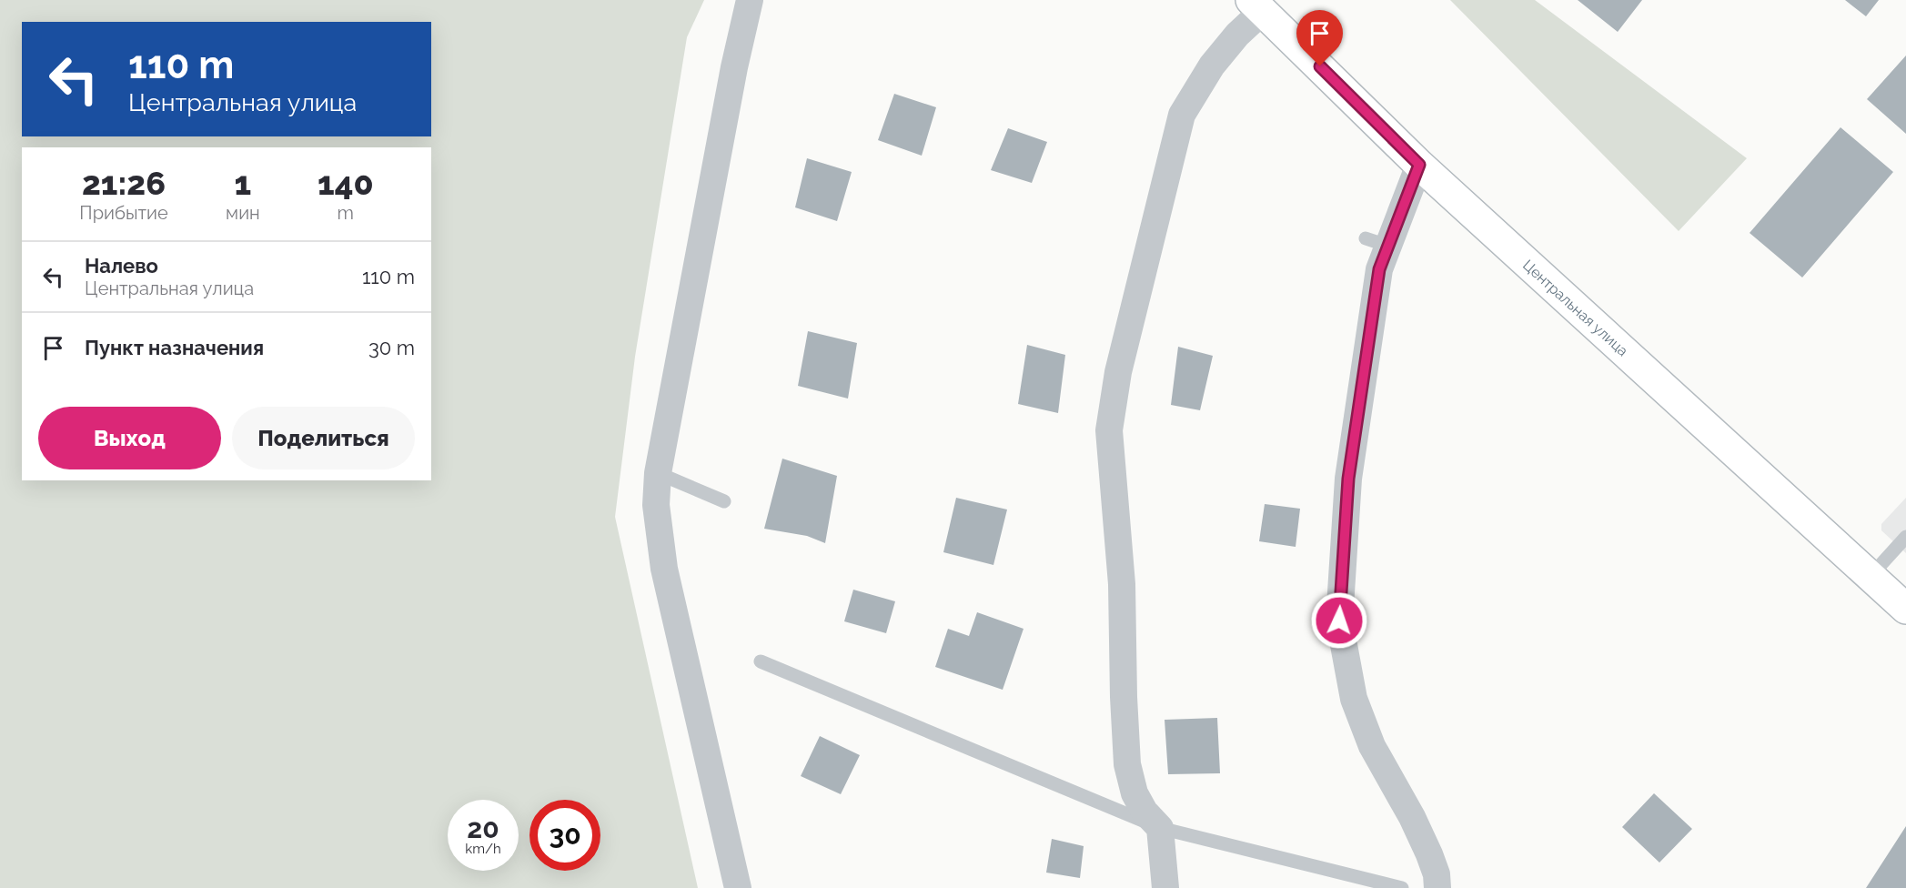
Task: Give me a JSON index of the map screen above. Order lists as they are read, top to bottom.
{
  "streets": {
    "main road": ["Центральная улица"]
  },
  "page": {
    "turn": ["110 m", "Центральная улица"],
    "eta": [
      "21:26",
      "Прибытие",
      "1",
      "мин",
      "140",
      "m"
    ],
    "list": [
      {
        "name": "Налево",
        "note": "Центральная улица",
        "value": "110 m"
      },
      {
        "name": "Пункт назначения",
        "value": "30 m"
      }
    ],
    "buttons": ["Выход", "Поделиться"],
    "speed": "20 km/h",
    "limit": "30"
  }
}
